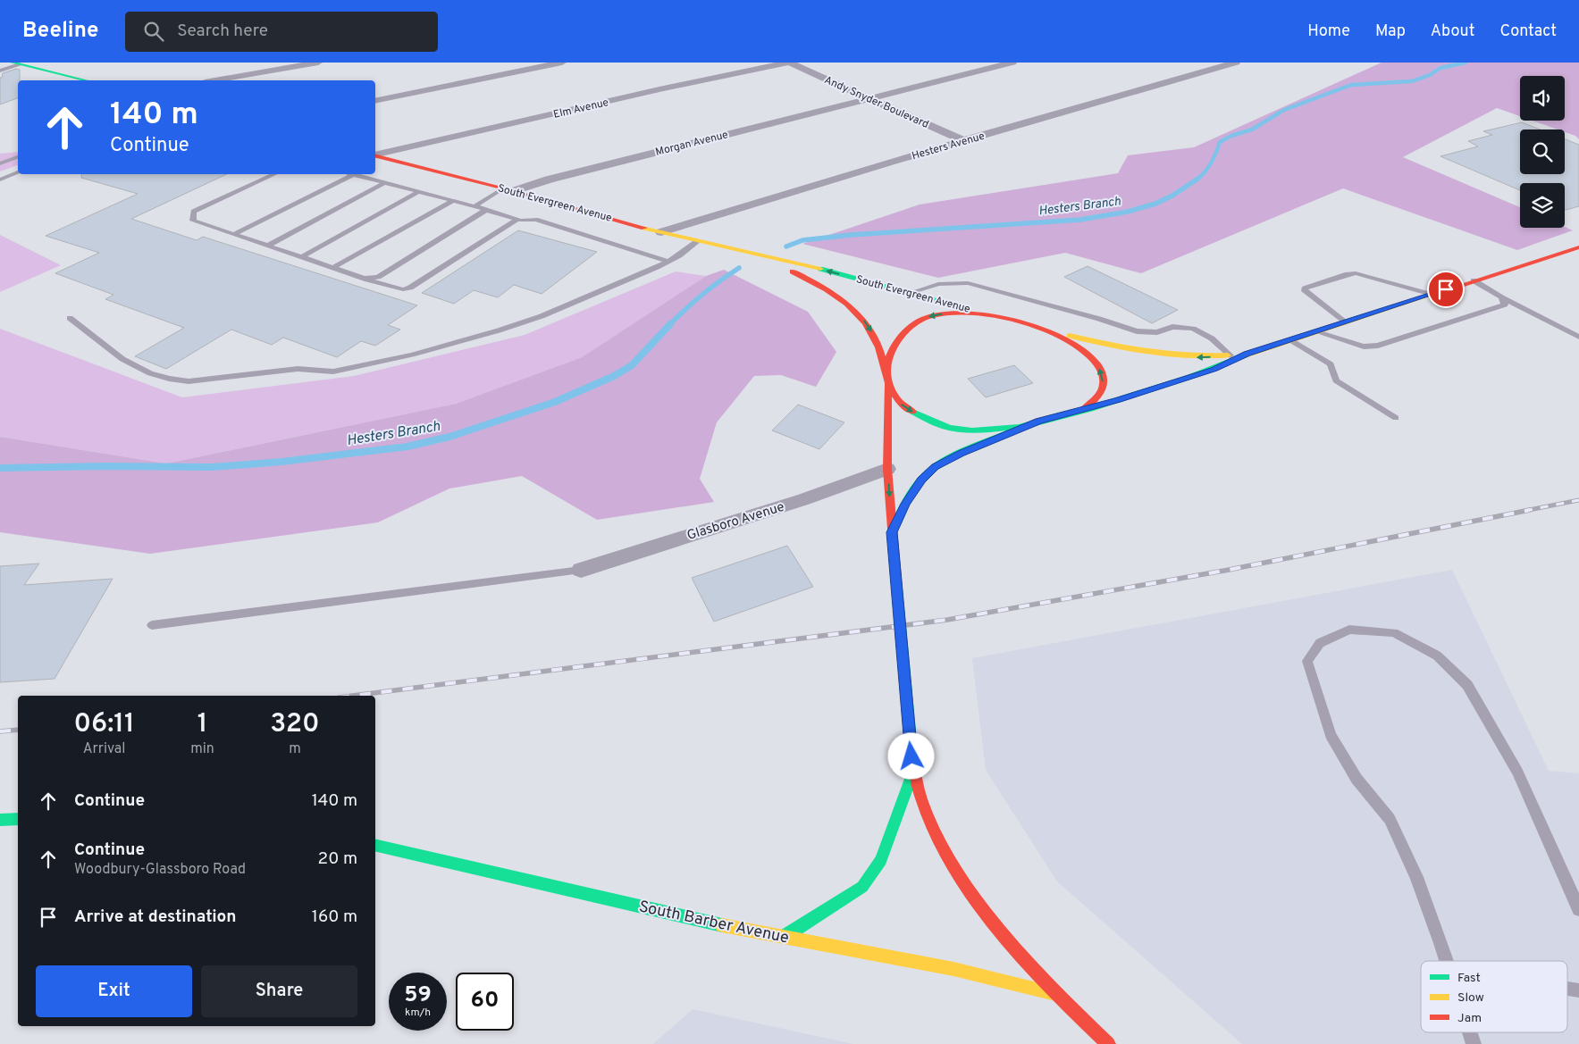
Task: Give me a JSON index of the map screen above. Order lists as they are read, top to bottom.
{
  "streets": {
    "main road": ["South Evergreen Avenue", "South Barber Avenue"],
    "street": [
      "Andy Snyder Boulevard",
      "Elm Avenue",
      "Morgan Avenue",
      "Hesters Avenue",
      "Glasboro Avenue"
    ]
  },
  "crossings": [
    ["Andy Snyder Boulevard", "Elm Avenue"],
    ["Andy Snyder Boulevard", "Morgan Avenue"],
    ["Andy Snyder Boulevard", "Hesters Avenue"],
    ["Morgan Avenue", "South Evergreen Avenue"],
    ["Hesters Avenue", "South Evergreen Avenue"]
  ],
  "water": ["Hesters Branch"],
  "legend": ["Fast", "Slow", "Jam"],
  "page": {
    "header": "Beeline",
    "search": "Search here",
    "nav": [
      "Home",
      "Map",
      "About",
      "Contact"
    ],
    "turn": ["140 m", "Continue"],
    "eta": [
      "06:11",
      "Arrival",
      "1",
      "min",
      "320",
      "m"
    ],
    "list": [
      {
        "name": "Continue",
        "value": "140 m"
      },
      {
        "name": "Continue",
        "note": "Woodbury-Glassboro Road",
        "value": "20 m"
      },
      {
        "name": "Arrive at destination",
        "value": "160 m"
      }
    ],
    "buttons": ["Exit", "Share"],
    "speed": "59 km/h",
    "limit": "60"
  }
}
